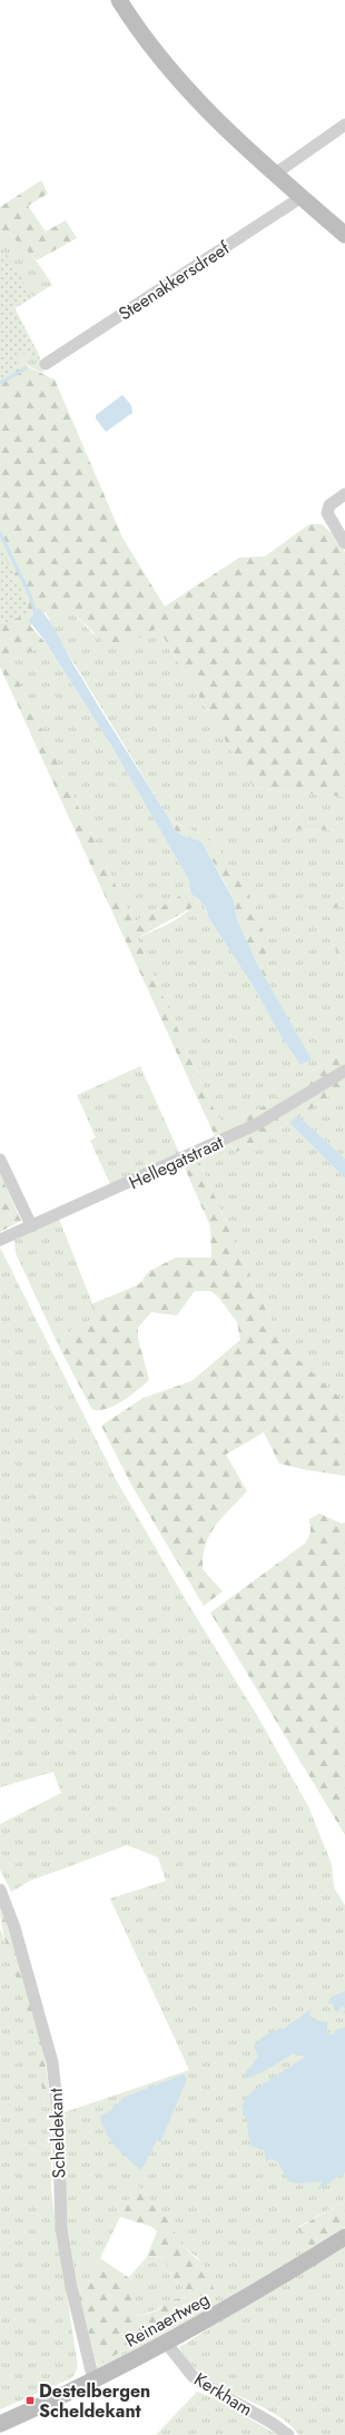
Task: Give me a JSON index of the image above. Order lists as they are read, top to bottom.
{
  "streets": {
    "main road": ["Reinaertweg"],
    "street": [
      "Steenakkersdreef",
      "Hellegatstraat",
      "Scheldekant",
      "Kerkham"
    ]
  },
  "crossings": [
    ["Scheldekant", "Reinaertweg"],
    ["Reinaertweg", "Kerkham"]
  ],
  "places": {
    "transit": ["Destelbergen Scheldekant"]
  }
}
